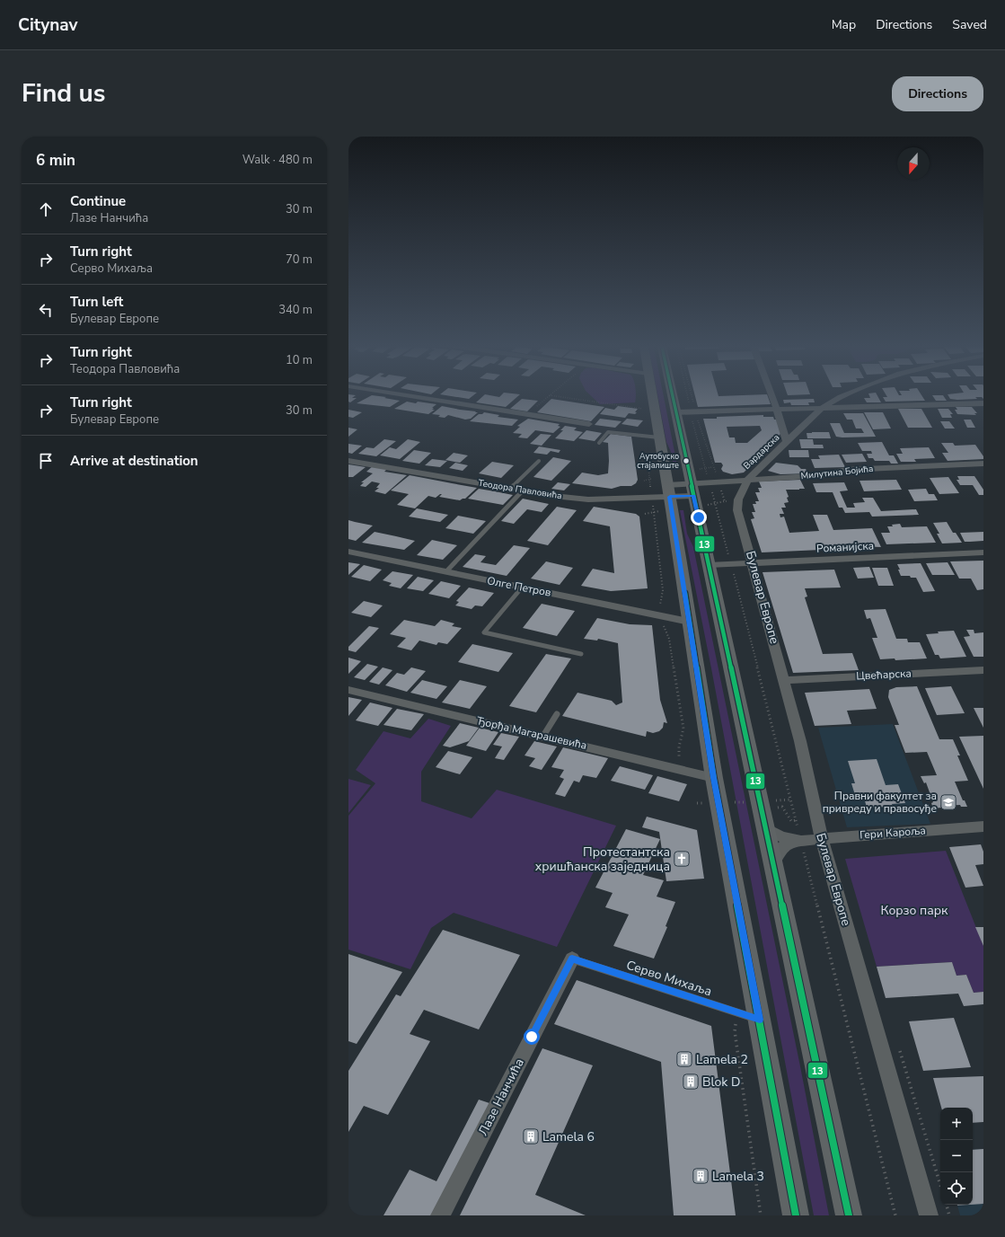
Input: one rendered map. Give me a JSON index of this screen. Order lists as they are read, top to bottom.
{
  "streets": {
    "street": [
      "Вардарска",
      "Милутина Бојића",
      "Теодора Павловића",
      "Романијска",
      "Олге Петров",
      "Булевар Европе",
      "Цвећарска",
      "Ђорђа Магарашевића",
      "Гери Кароља",
      "Лазе Нанчића"
    ],
    "lane": ["Серво Михаља"]
  },
  "crossings": [
    ["Вардарска", "Милутина Бојића"],
    ["Вардарска", "Булевар Европе"],
    ["Милутина Бојића", "Теодора Павловића"],
    ["Милутина Бојића", "Булевар Европе"],
    ["Романијска", "Булевар Европе"],
    ["Булевар Европе", "Цвећарска"],
    ["Булевар Европе", "Гери Кароља"],
    ["Серво Михаља", "Лазе Нанчића"]
  ],
  "parks": ["Корзо парк"],
  "places": {
    "other": ["Аутобуско стајалиште"],
    "school or university": ["Правни факултет за привреду и правосуђе"],
    "church": ["Протестантска хришћанска заједница"],
    "building": [
      "Lamela 2",
      "Blok D",
      "Lamela 6",
      "Lamela 3"
    ]
  },
  "lines": ["transit line 13"],
  "north": "bottom",
  "page": {
    "header": "Citynav",
    "nav": ["Map", "Directions", "Saved"],
    "title": "Find us",
    "buttons": "Directions",
    "heading": ["6 min", "Walk · 480 m"],
    "list": [
      ["Continue", "Лазе Нанчића", "30 m"],
      ["Turn right", "Серво Михаља", "70 m"],
      ["Turn left", "Булевар Европе", "340 m"],
      ["Turn right", "Теодора Павловића", "10 m"],
      ["Turn right", "Булевар Европе", "30 m"],
      "Arrive at destination"
    ],
    "map_buttons": ["+", "−"]
  }
}
